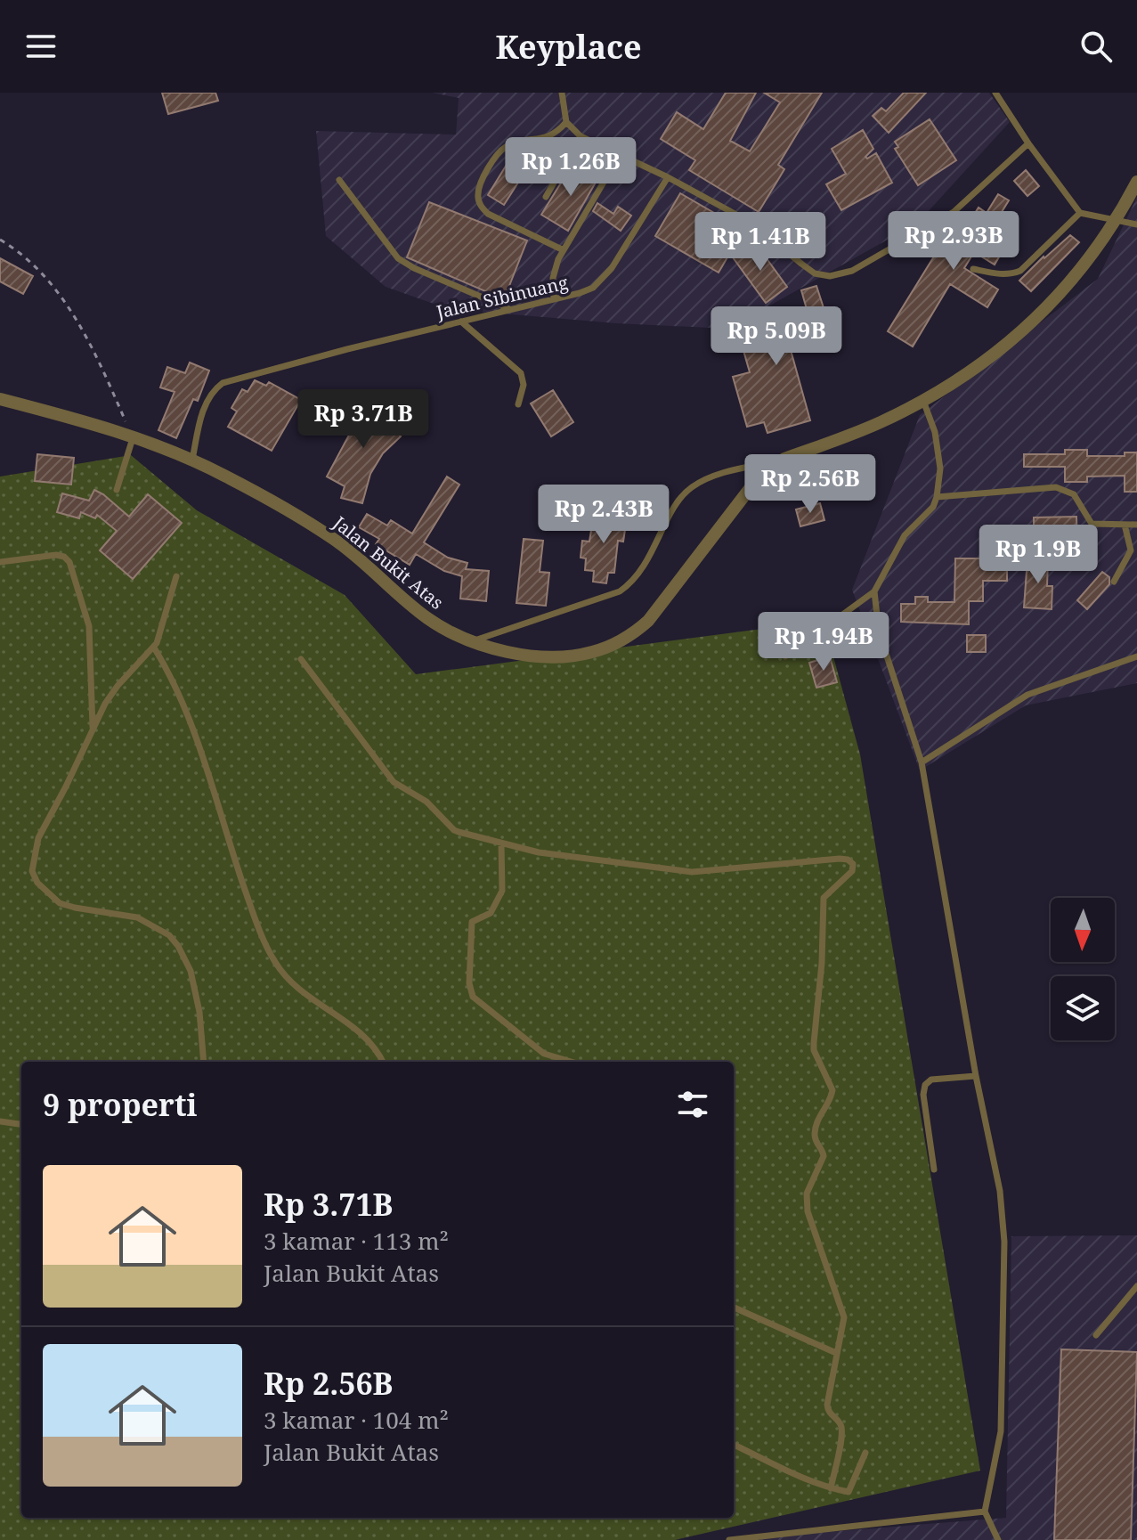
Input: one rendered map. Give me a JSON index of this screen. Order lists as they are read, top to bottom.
{
  "streets": {
    "street": ["Jalan Bukit Atas"],
    "lane": ["Jalan Sibinuang"]
  },
  "crossings": [
    ["Jalan Sibinuang", "Jalan Bukit Atas"]
  ],
  "north": "bottom",
  "page": {
    "header": "Keyplace",
    "price": [
      "Rp 1.26B",
      "Rp 2.93B",
      "Rp 1.41B",
      "Rp 5.09B",
      "Rp 3.71B",
      "Rp 2.56B",
      "Rp 2.43B",
      "Rp 1.9B",
      "Rp 1.94B"
    ],
    "heading": "9 properti",
    "list": [
      {
        "name": "Rp 3.71B",
        "note": "3 kamar · 113 m² · Jalan Bukit Atas"
      },
      {
        "name": "Rp 2.56B",
        "note": "3 kamar · 104 m² · Jalan Bukit Atas"
      }
    ]
  }
}
